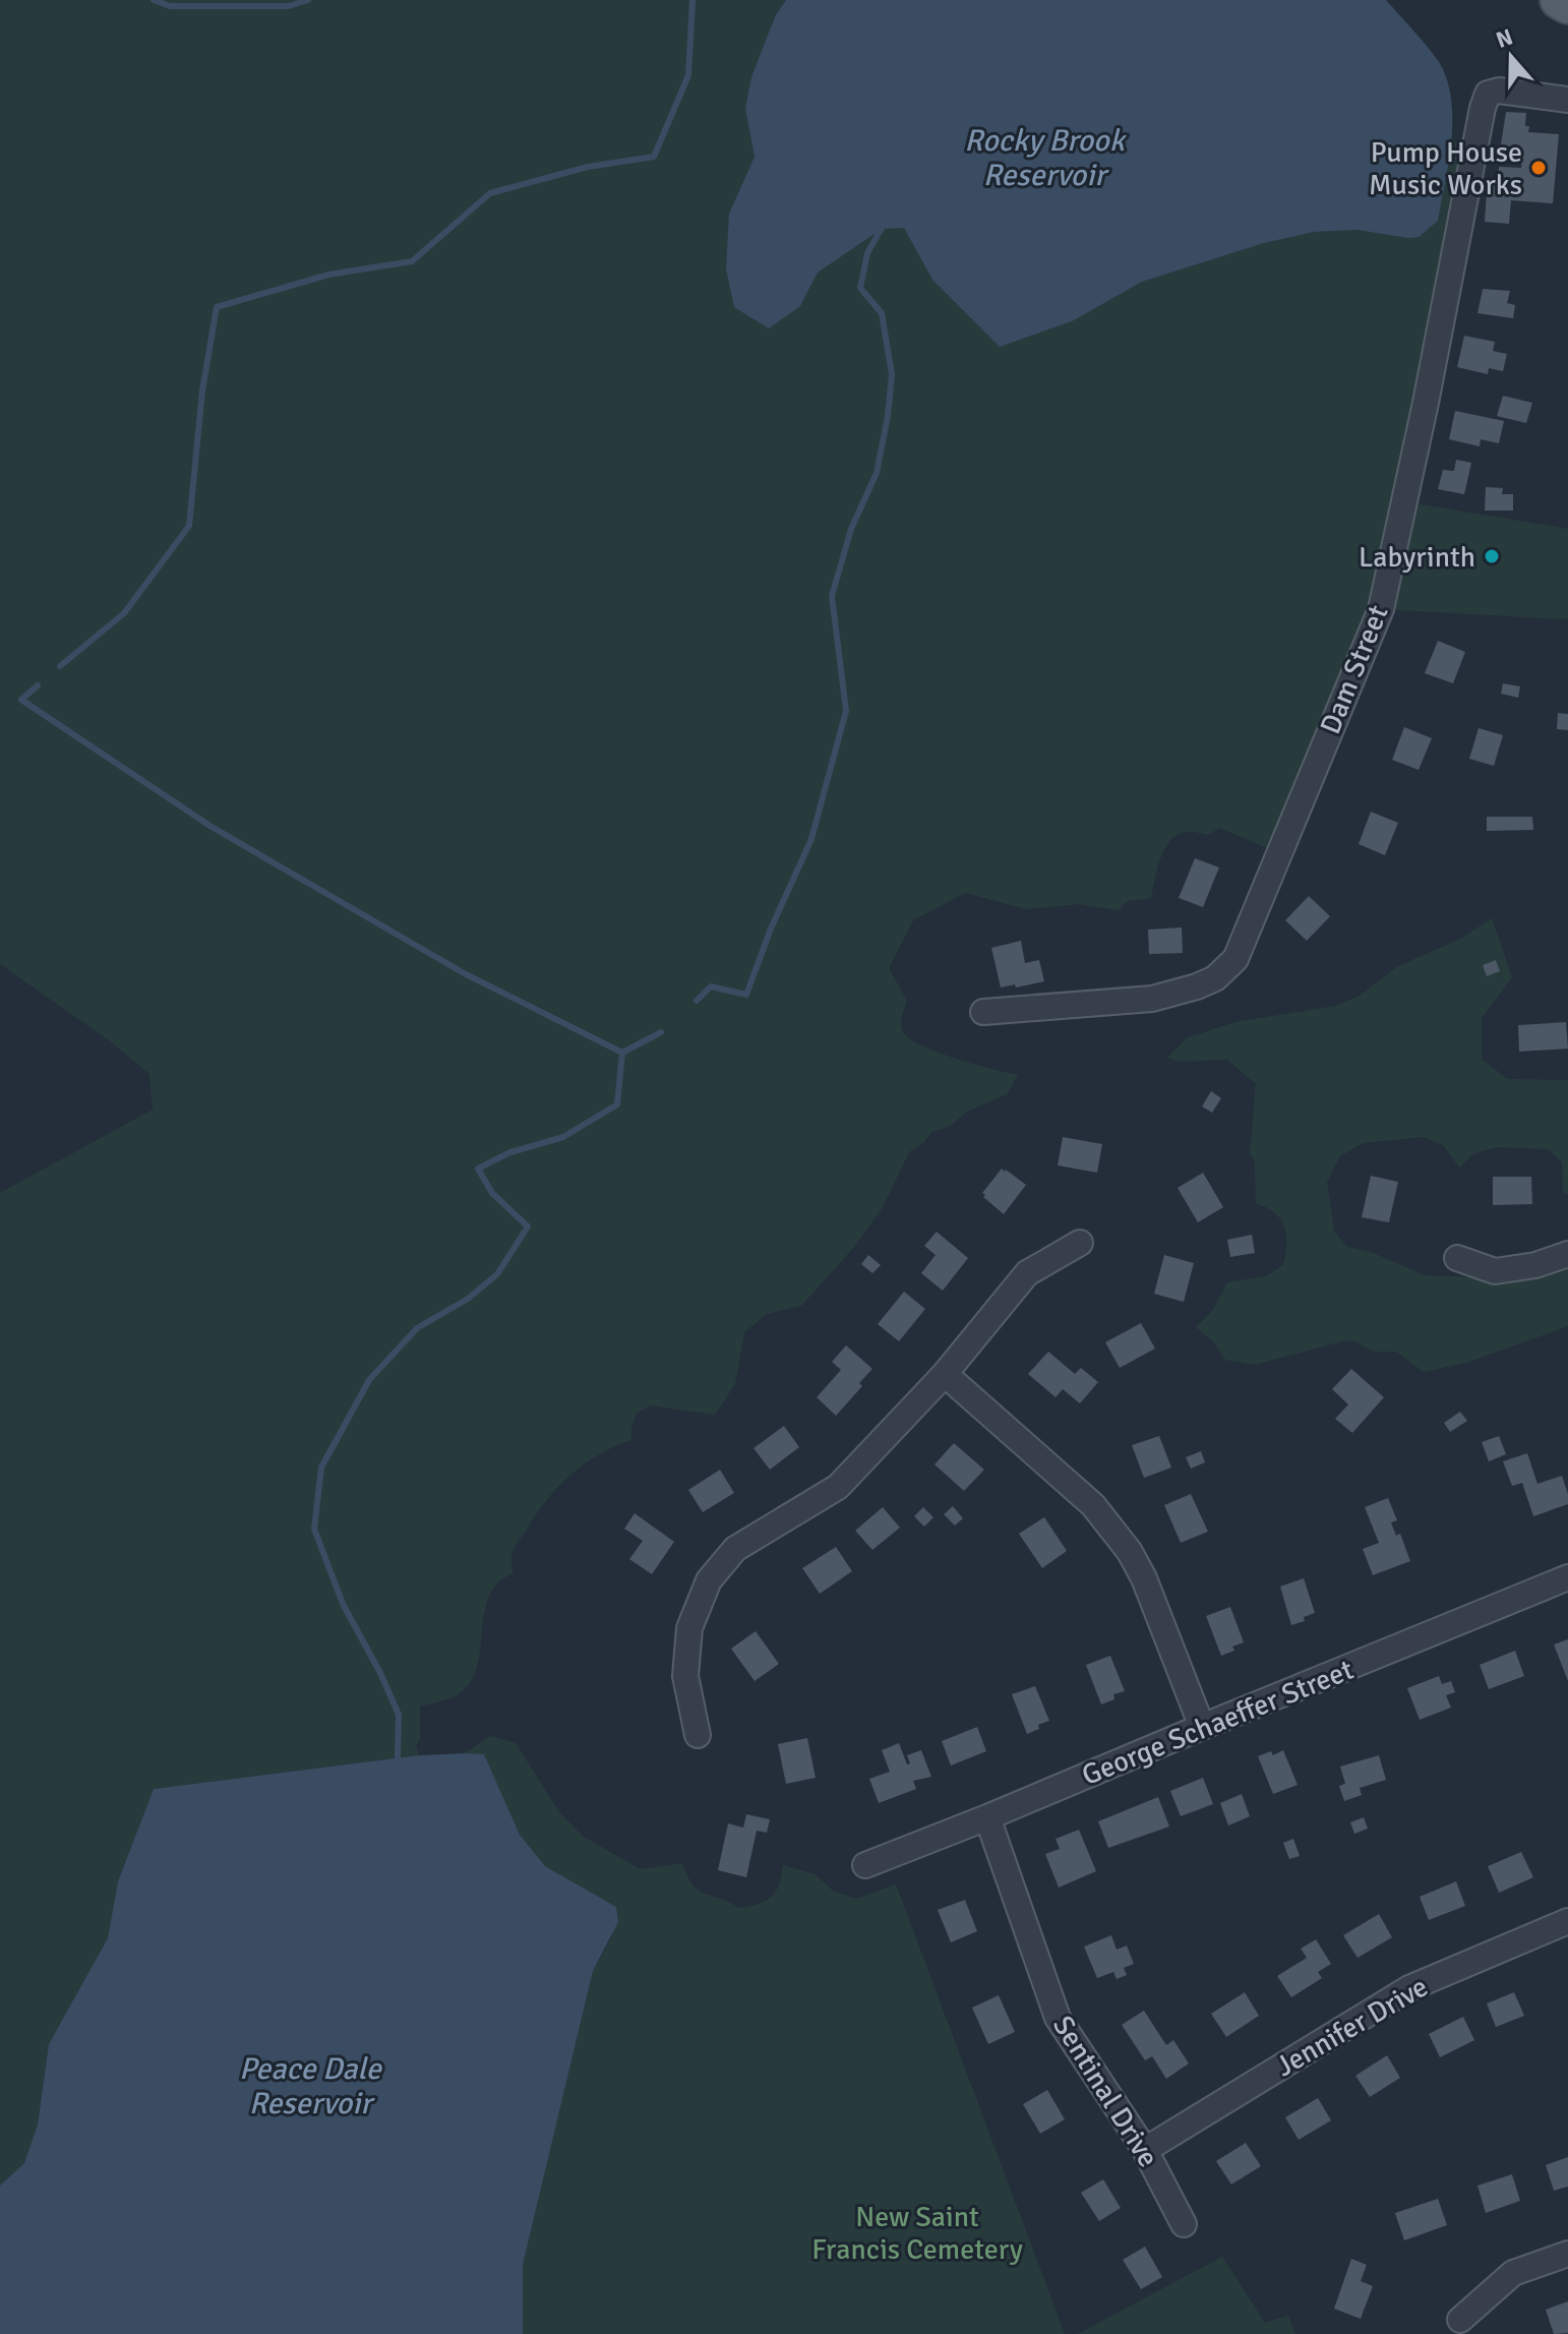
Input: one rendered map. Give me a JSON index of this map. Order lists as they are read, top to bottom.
{
  "streets": {
    "street": [
      "Dam Street",
      "George Schaeffer Street",
      "Jennifer Drive",
      "Sentinal Drive"
    ]
  },
  "crossings": [
    ["George Schaeffer Street", "Sentinal Drive"],
    ["Jennifer Drive", "Sentinal Drive"]
  ],
  "water": ["Rocky Brook Reservoir", "Peace Dale Reservoir"],
  "parks": ["New Saint Francis Cemetery"],
  "places": ["Pump House Music Works", "Labyrinth"],
  "north": "top"
}
